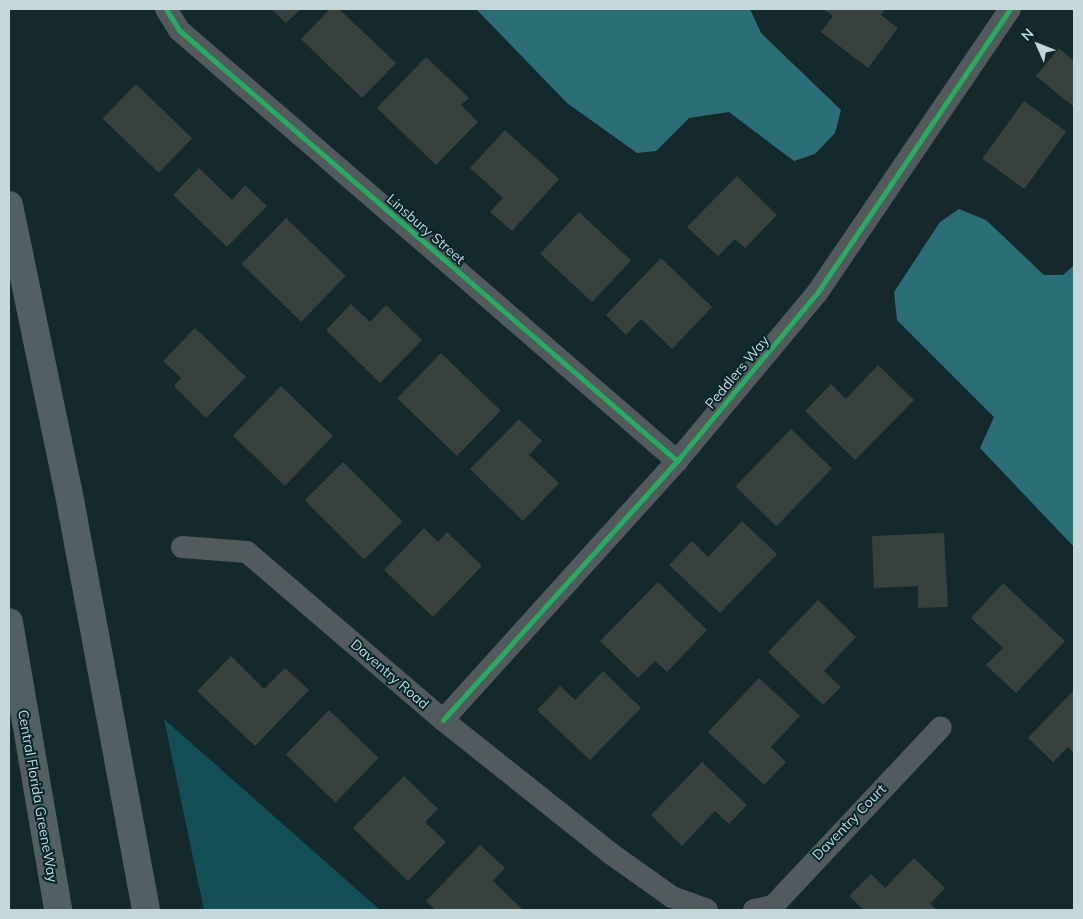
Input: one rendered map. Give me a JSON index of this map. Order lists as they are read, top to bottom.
{
  "streets": {
    "highway": ["Central Florida GreeneWay"],
    "street": [
      "Linsbury Street",
      "Peddlers Way",
      "Daventry Road",
      "Daventry Court"
    ]
  },
  "crossings": [
    ["Linsbury Street", "Peddlers Way"],
    ["Peddlers Way", "Daventry Road"]
  ],
  "north": "top left"
}
